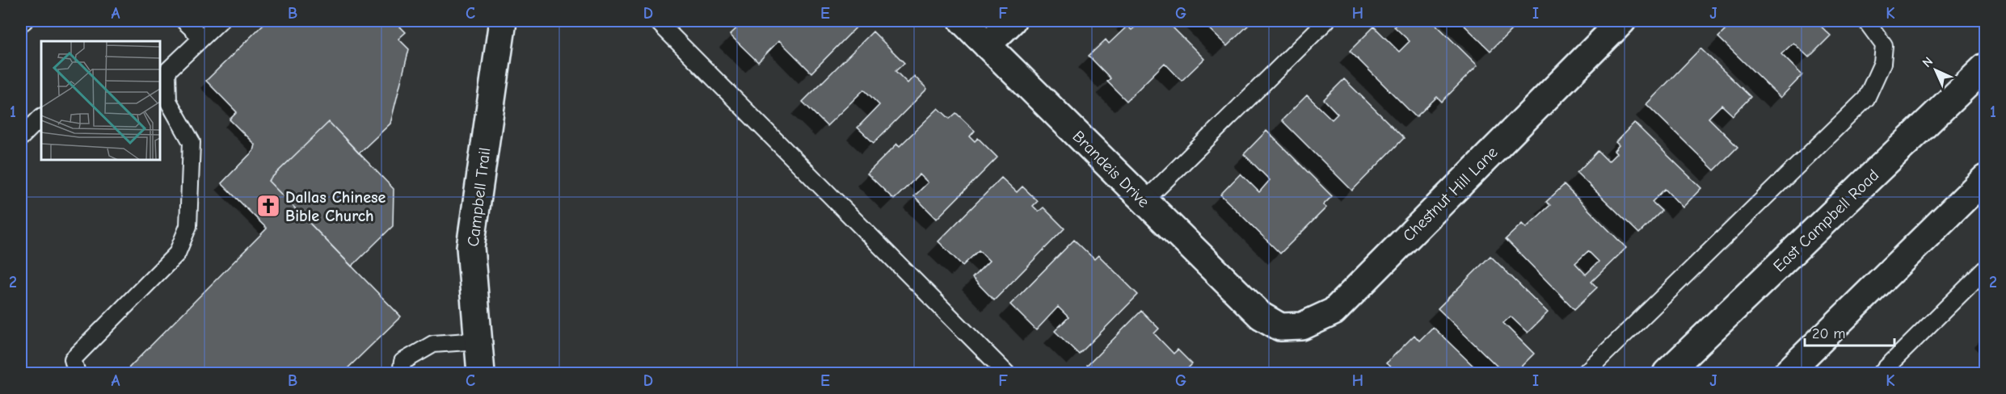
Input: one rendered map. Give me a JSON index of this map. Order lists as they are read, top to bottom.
{
  "streets": {
    "street": [
      "Brandeis Drive",
      "Chestnut Hill Lane",
      "Campbell Trail",
      "East Campbell Road"
    ]
  },
  "crossings": [
    ["Brandeis Drive", "Chestnut Hill Lane"]
  ],
  "places": {
    "church": ["Dallas Chinese Bible Church"]
  },
  "scale_bar": "20 m",
  "north": "top left",
  "grid": {
    "columns": [
      "A",
      "B",
      "C",
      "D",
      "E",
      "F",
      "G",
      "H",
      "I",
      "J",
      "K"
    ],
    "rows": ["1", "2"]
  }
}
